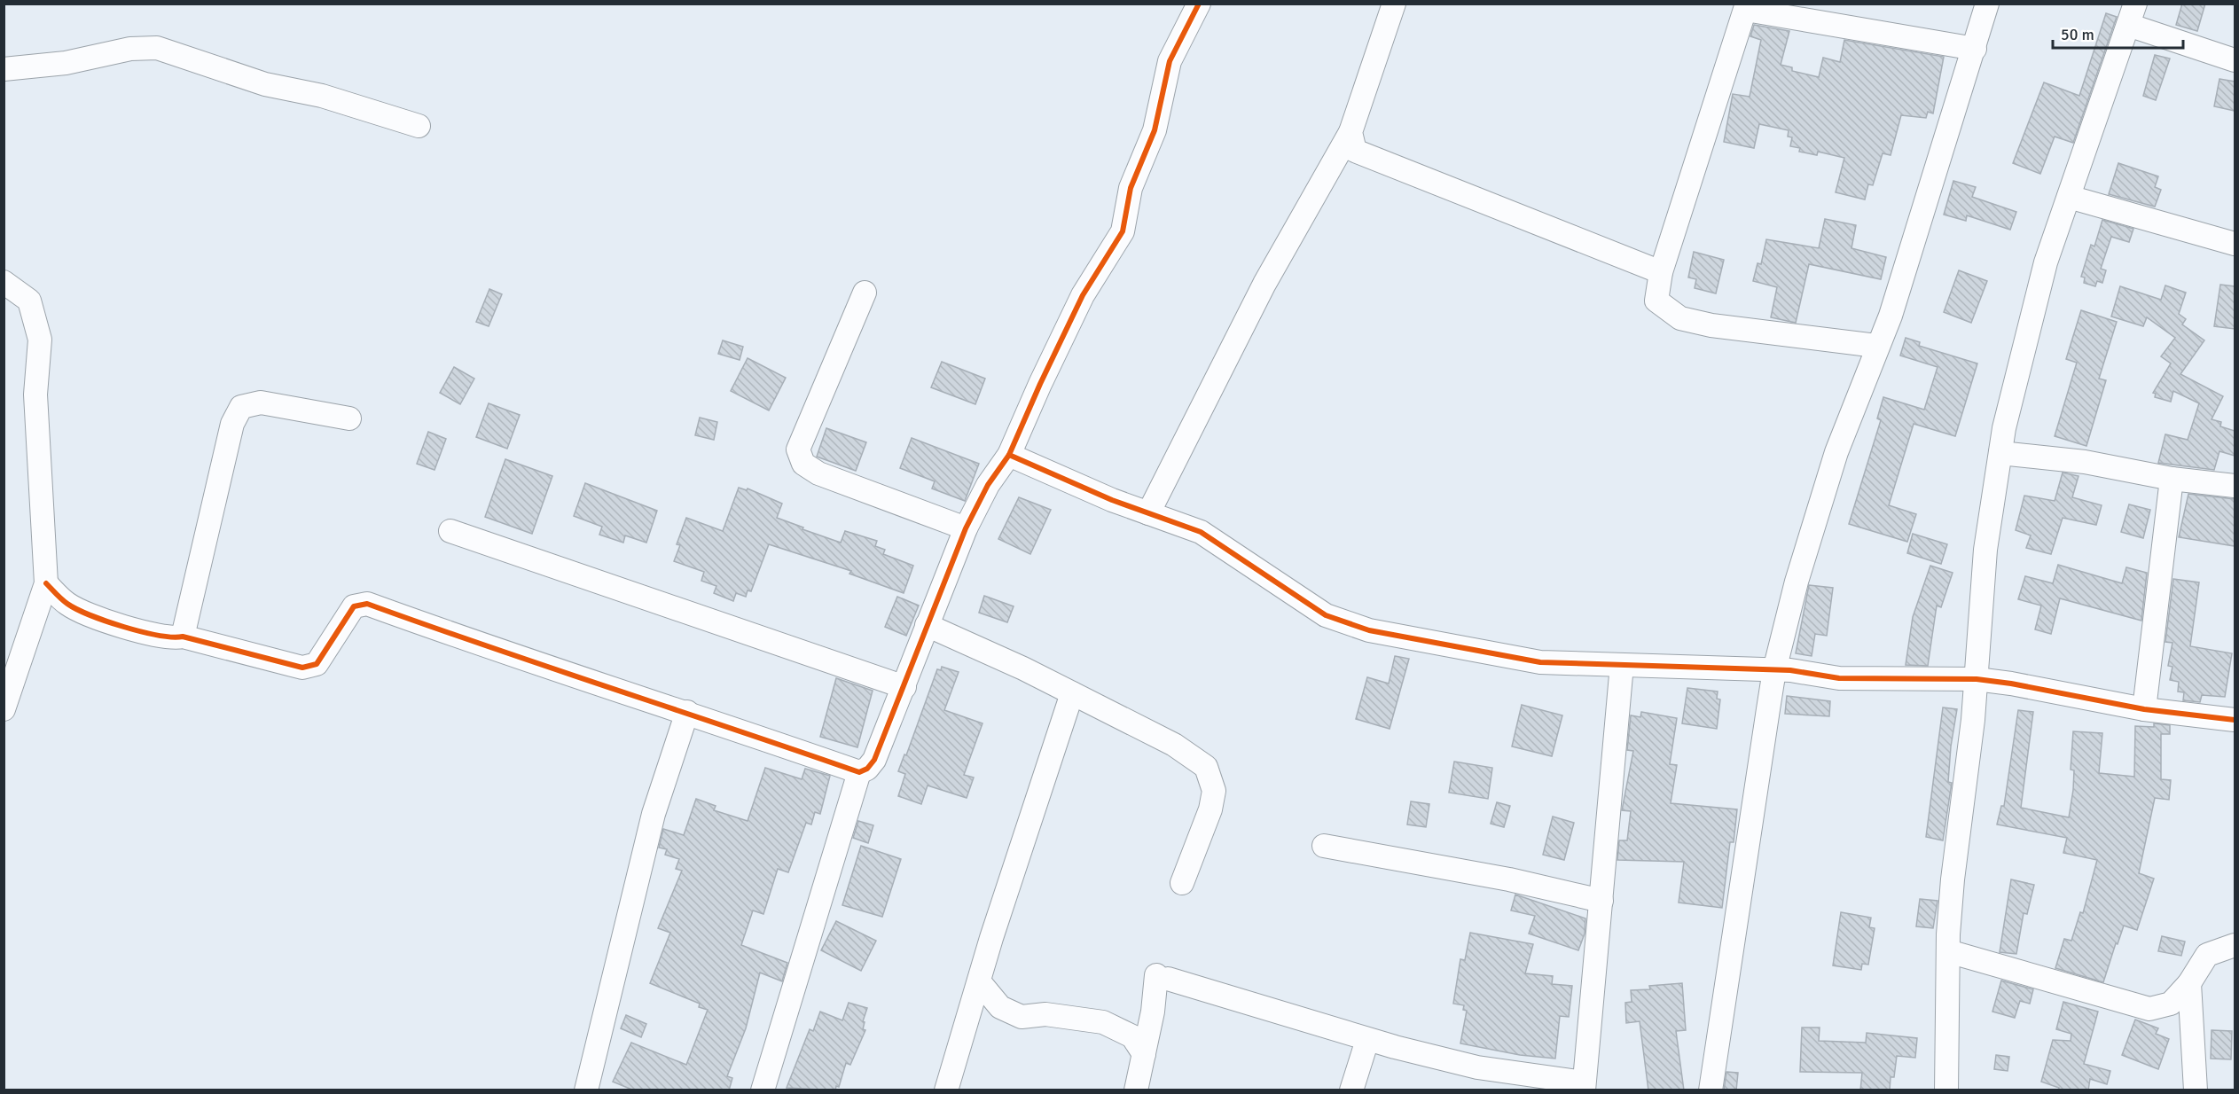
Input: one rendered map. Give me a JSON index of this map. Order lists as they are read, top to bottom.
{
  "scale_bar": "50 m"
}
